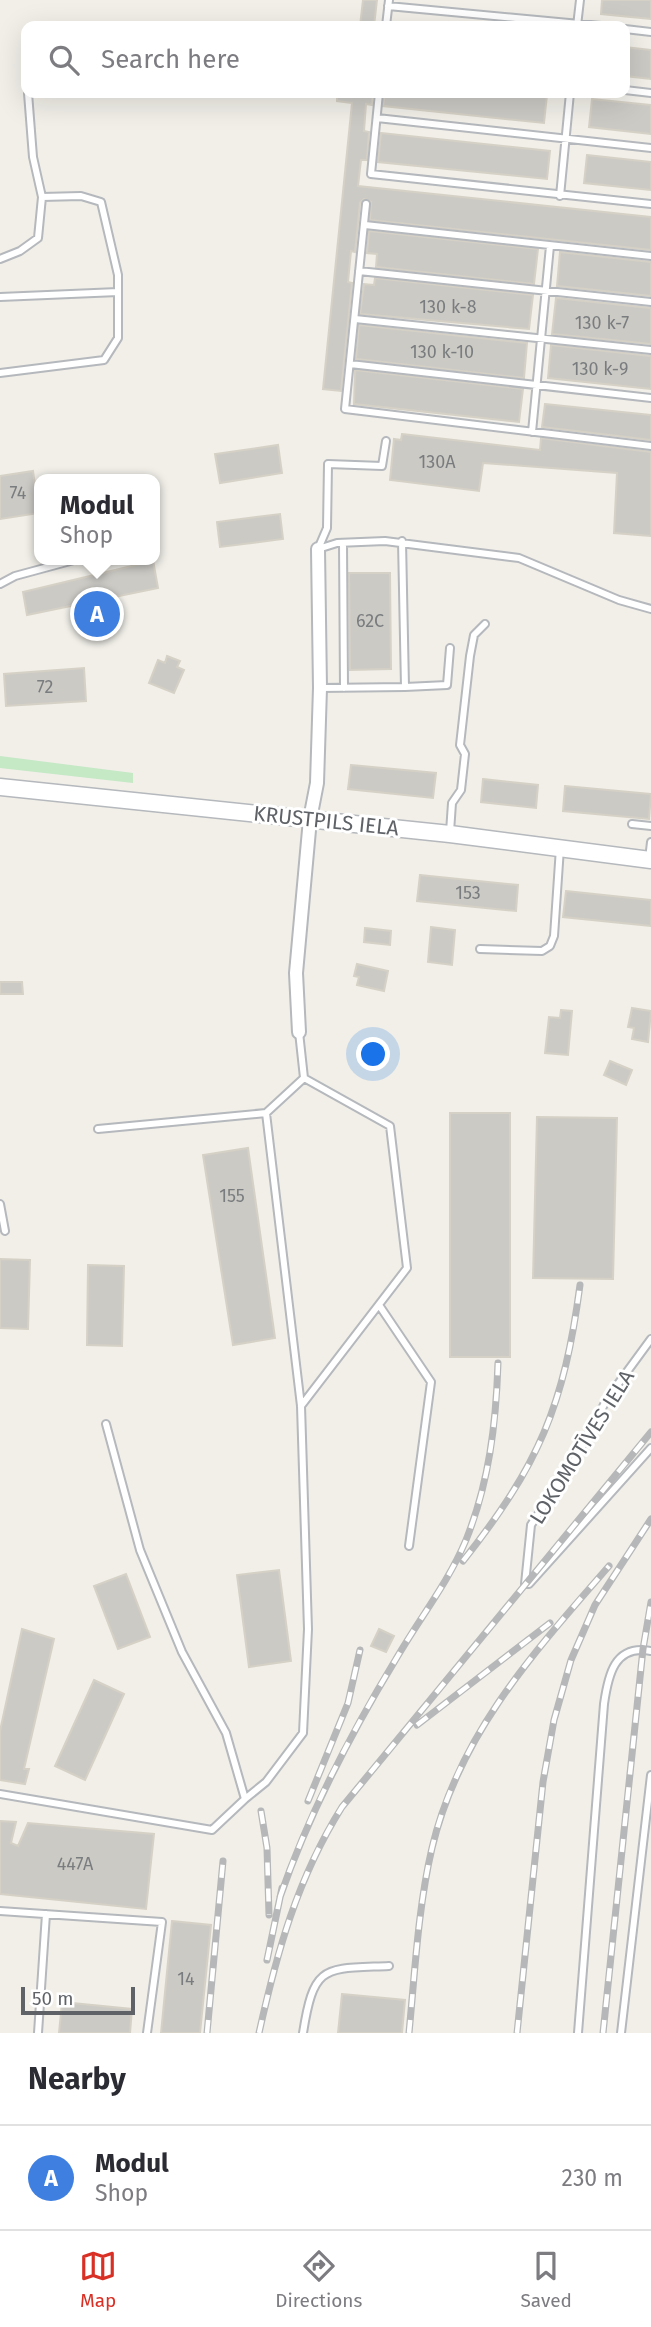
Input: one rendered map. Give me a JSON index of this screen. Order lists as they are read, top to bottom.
{
  "streets": {
    "street": ["KRUSTPILS IELA"],
    "lane": ["LOKOMOTĪVES IELA"]
  },
  "house_numbers": [
    "130 k-8",
    "130 k-7",
    "130 k-10",
    "130 k-9",
    "130A",
    "74",
    "62C",
    "72",
    "153",
    "155",
    "447A",
    "14"
  ],
  "scale_bar": "50 m",
  "page": {
    "search": "Search here",
    "popup": ["Modul", "Shop"],
    "pins": "A",
    "scale": "50 m",
    "heading": "Nearby",
    "list": [
      {
        "mark": "A",
        "name": "Modul",
        "note": "Shop",
        "value": "230 m"
      }
    ],
    "nav": ["Map", "Directions", "Saved"]
  }
}
